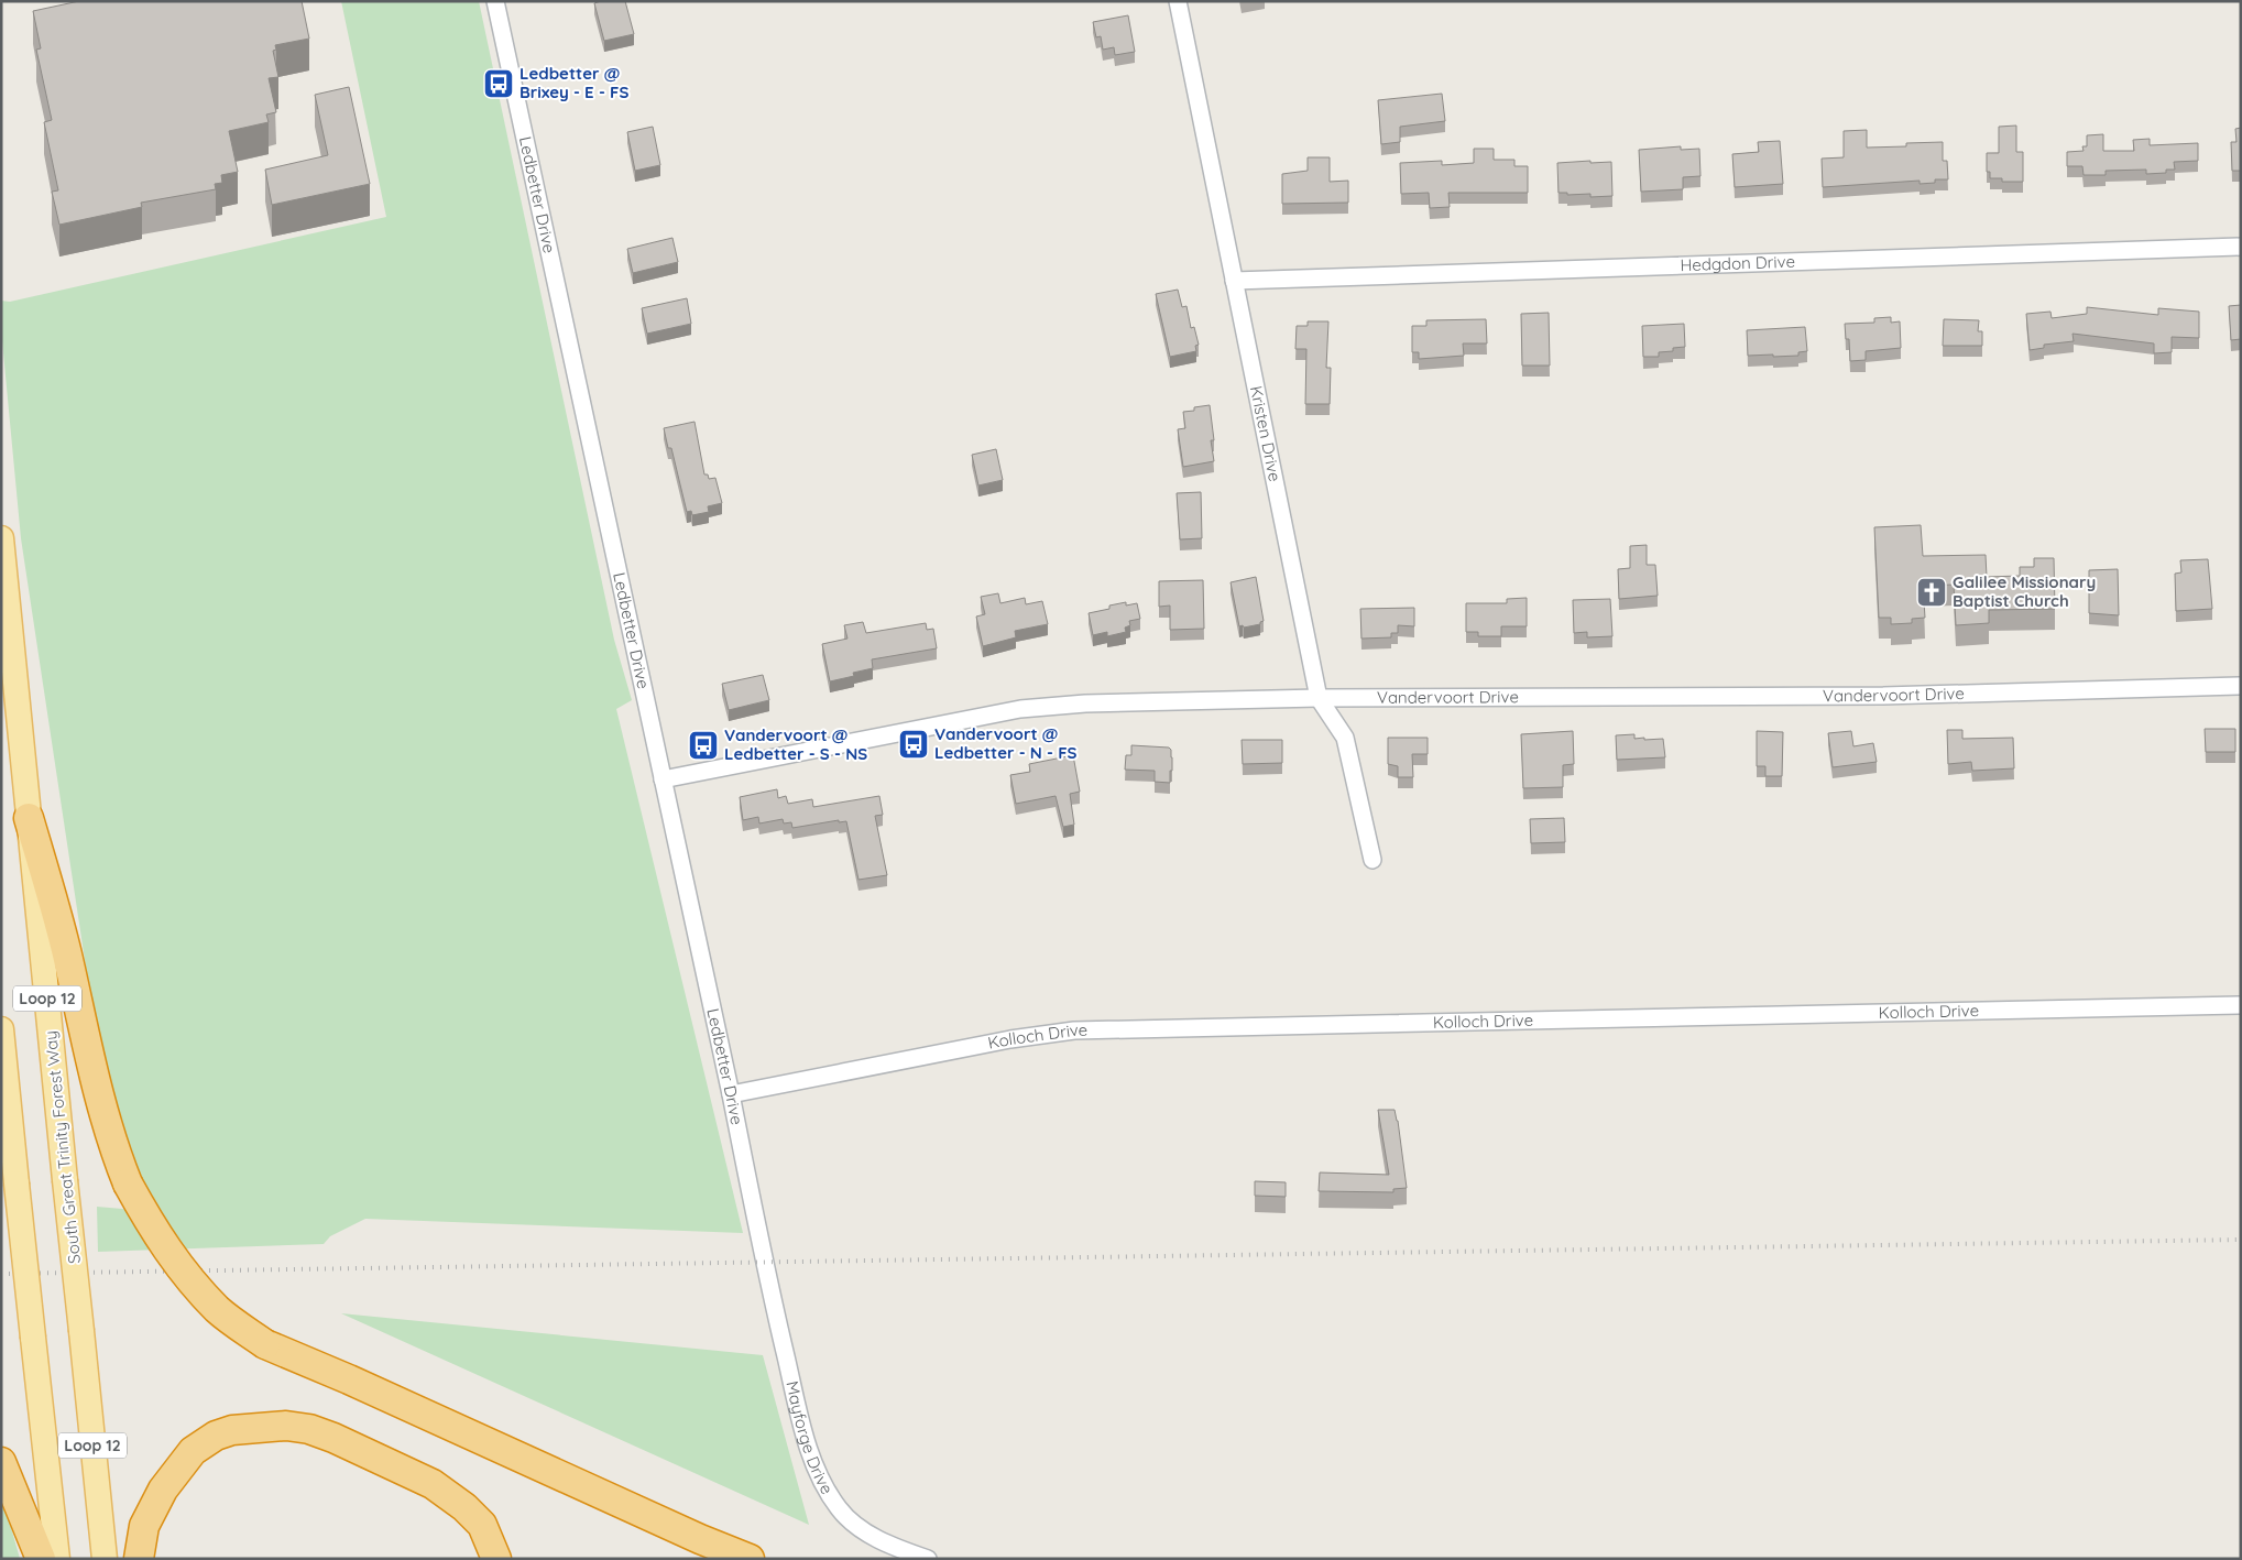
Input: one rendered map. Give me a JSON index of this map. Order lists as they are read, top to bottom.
{
  "streets": {
    "main road": ["Loop 12", "South Great Trinity Forest Way"],
    "street": [
      "Ledbetter Drive",
      "Hedgdon Drive",
      "Kristen Drive",
      "Vandervoort Drive",
      "Kolloch Drive",
      "Mayforge Drive"
    ]
  },
  "crossings": [
    ["Ledbetter Drive", "Vandervoort Drive"],
    ["Ledbetter Drive", "Kolloch Drive"],
    ["Ledbetter Drive", "Mayforge Drive"],
    ["Hedgdon Drive", "Kristen Drive"],
    ["Kristen Drive", "Vandervoort Drive"]
  ],
  "places": {
    "bus stop": ["Ledbetter @ Brixey - E - FS", "Vandervoort @ Ledbetter - N - FS", "Vandervoort @ Ledbetter - S - NS"],
    "church": ["Galilee Missionary Baptist Church"]
  }
}
